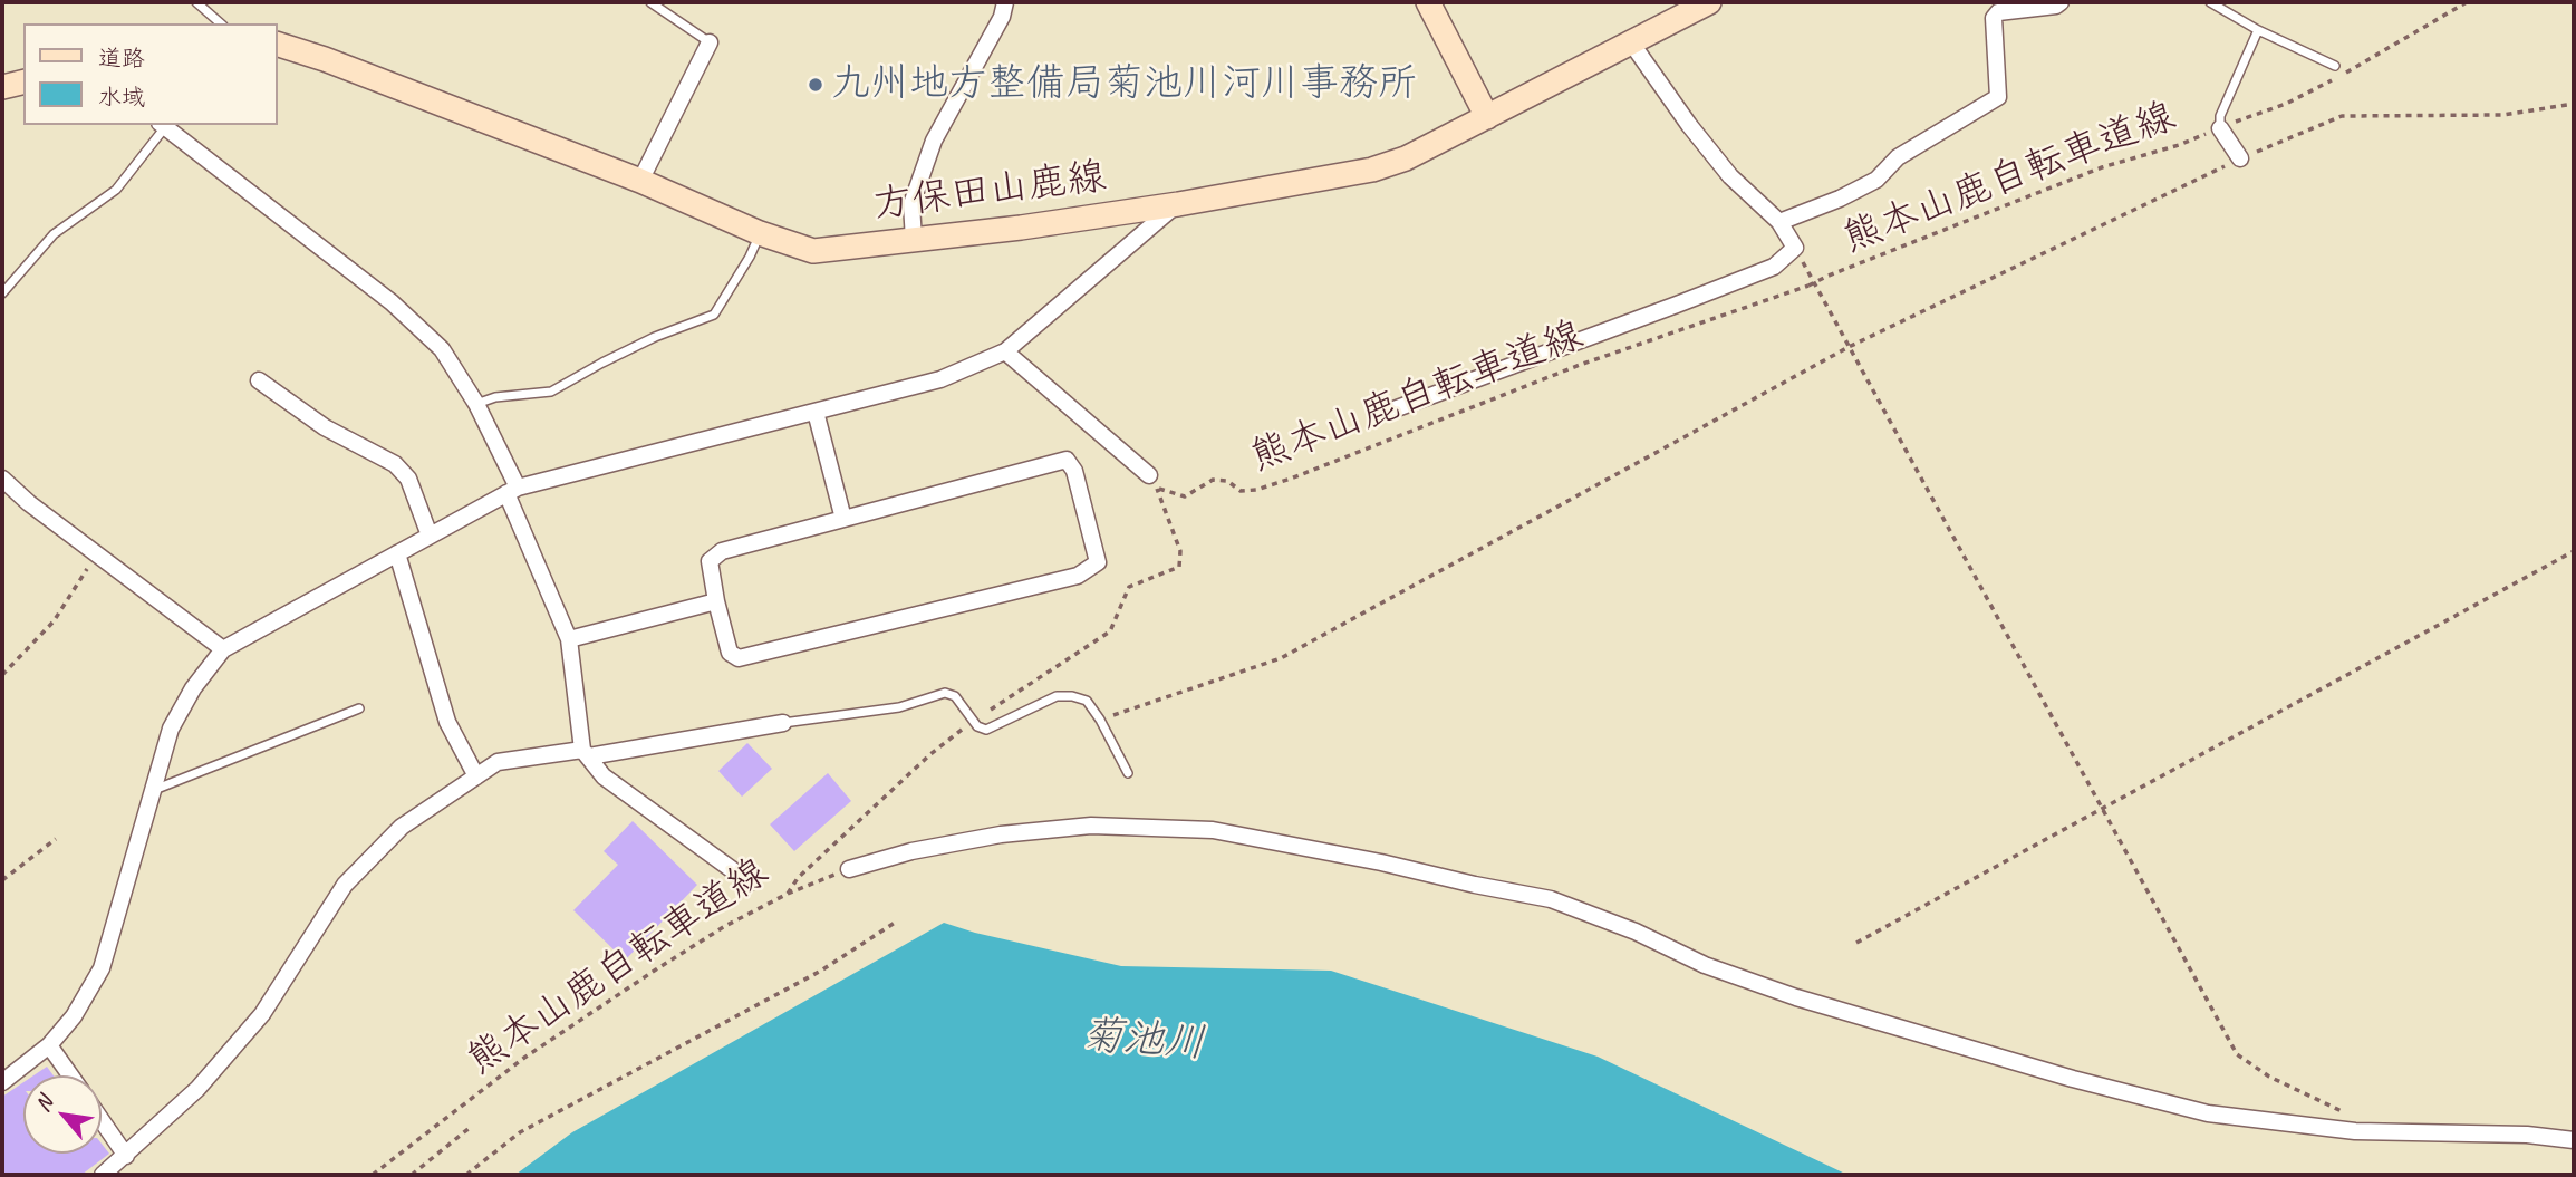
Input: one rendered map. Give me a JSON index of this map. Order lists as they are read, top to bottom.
{
  "streets": {
    "main road": ["方保田山鹿線"],
    "path": ["熊本山鹿自転車道線"]
  },
  "water": ["菊池川"],
  "places": ["九州地方整備局菊池川河川事務所"],
  "legend": ["道路", "水域"],
  "north": "top left"
}
